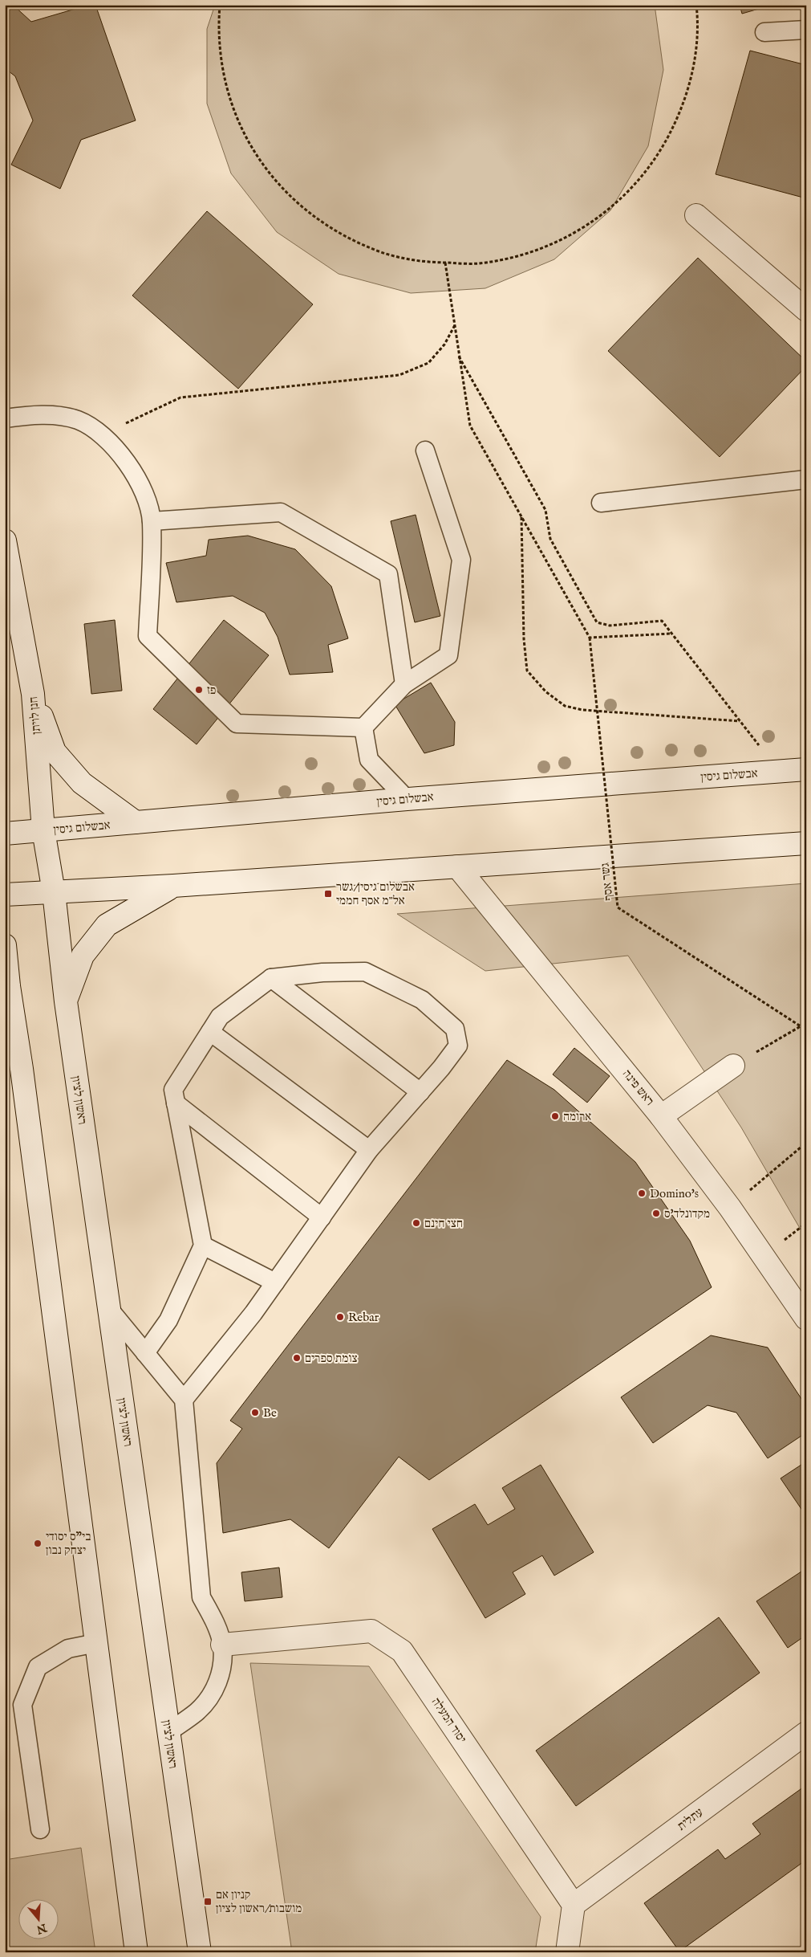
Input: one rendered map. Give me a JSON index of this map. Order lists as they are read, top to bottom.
{
  "streets": {
    "street": [
      "חנן לויתן",
      "אבשלום גיסין",
      "ראש פינה",
      "ראשון לציון",
      "יסוד המעלה",
      "עתלית"
    ],
    "path": ["גשר אסף"]
  },
  "crossings": [
    ["חנן לויתן", "אבשלום גיסין"],
    ["חנן לויתן", "ראשון לציון"],
    ["יסוד המעלה", "עתלית"]
  ],
  "places": {
    "other": [
      "פז",
      "ארומה",
      "Domino's",
      "מקדונלד'ס",
      "חצי חינם",
      "Rebar",
      "צומת ספרים",
      "Be",
      "בי\"ס יסודי יצחק נבון"
    ],
    "transit": ["אבשלום גיסין/גשר אל״מ אסף חממי", "קניון אם מושבות/ראשון לציון"]
  },
  "north": "bottom"
}
